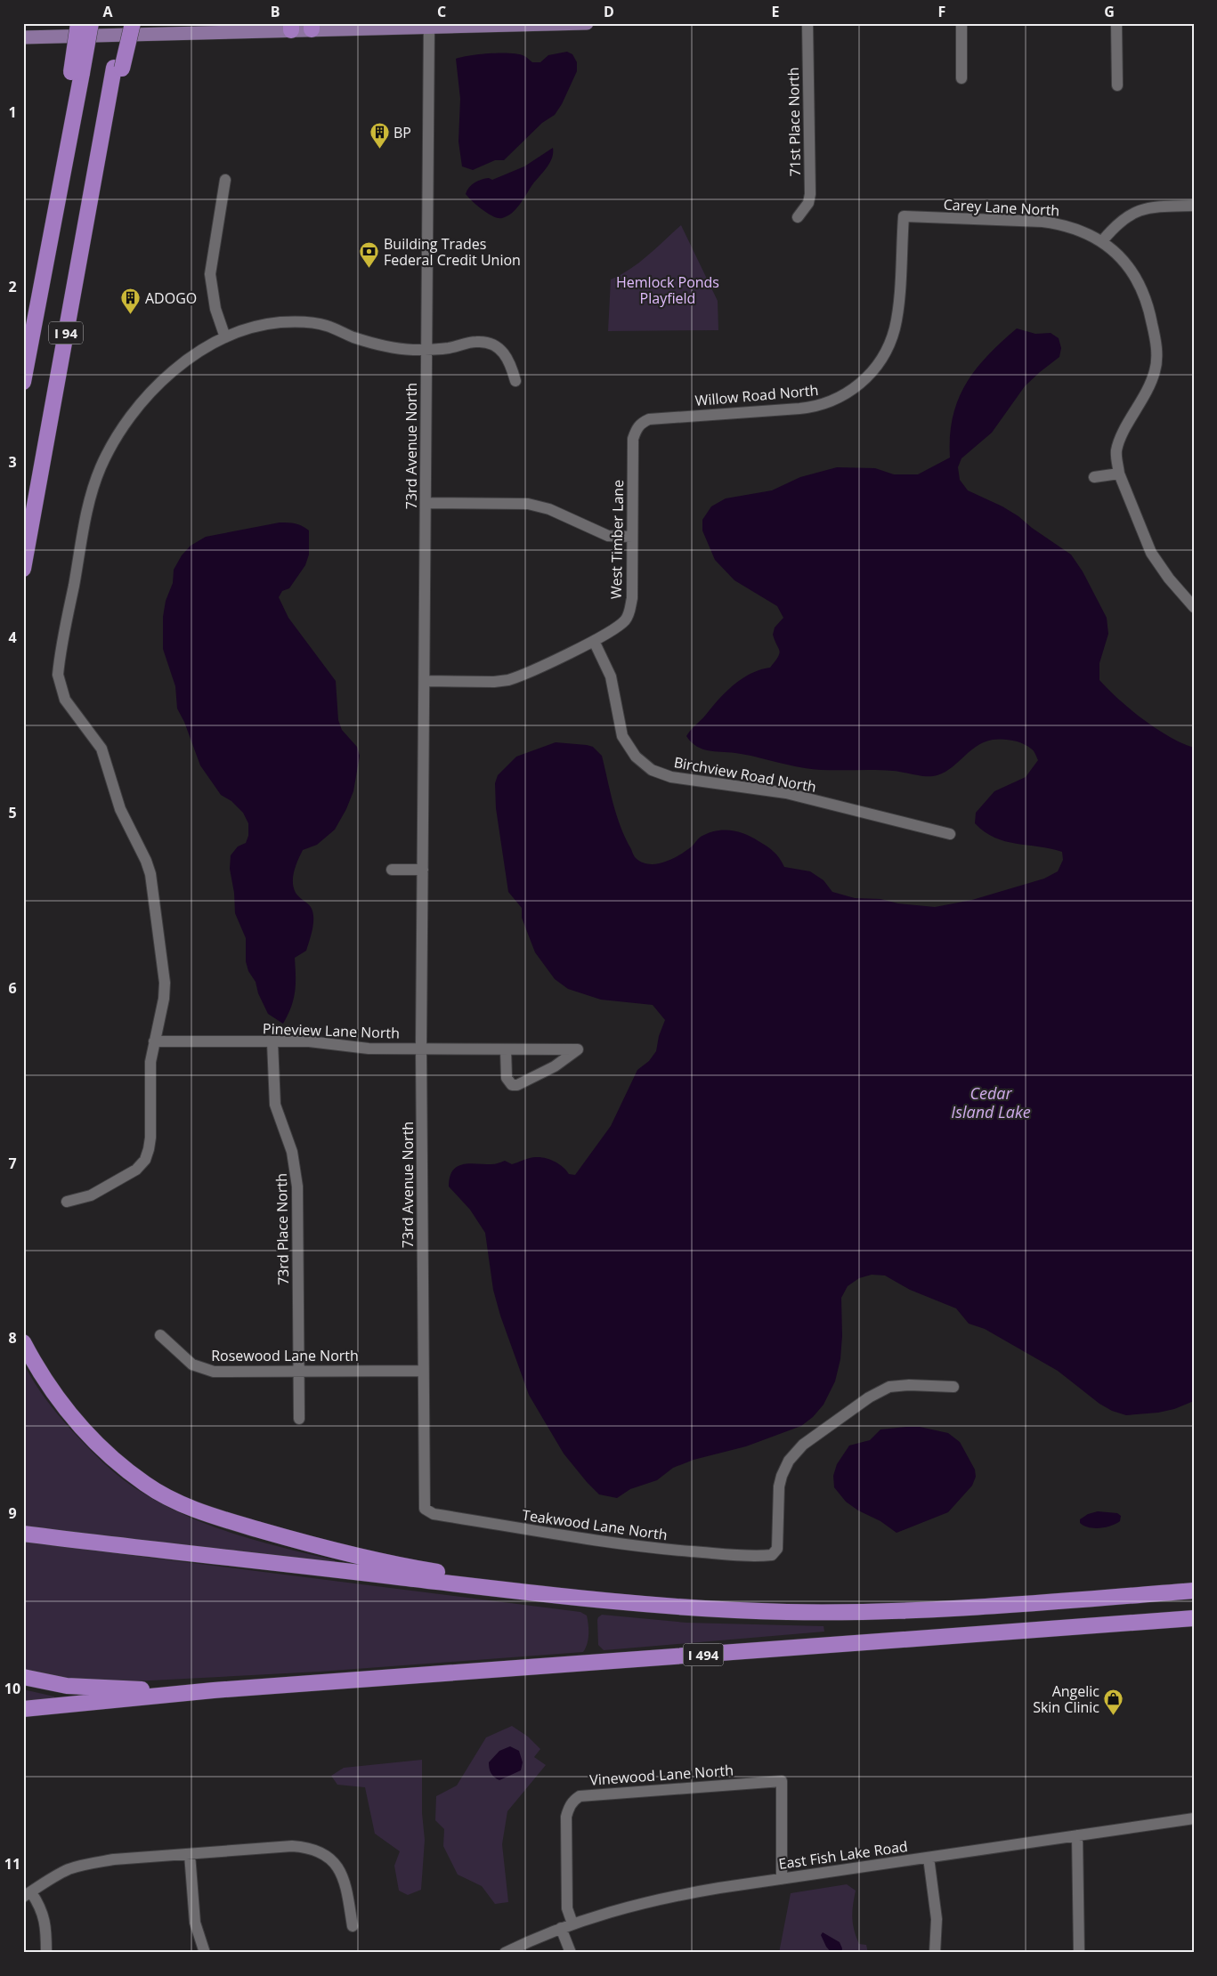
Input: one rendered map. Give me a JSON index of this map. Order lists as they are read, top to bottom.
{
  "streets": {
    "highway": ["I 94", "I 494"],
    "street": [
      "71st Place North",
      "Carey Lane North",
      "Willow Road North",
      "73rd Avenue North",
      "West Timber Lane",
      "Birchview Road North",
      "Pineview Lane North",
      "73rd Place North",
      "Rosewood Lane North",
      "Teakwood Lane North",
      "Vinewood Lane North",
      "East Fish Lake Road"
    ]
  },
  "crossings": [
    ["Carey Lane North", "Willow Road North"],
    ["Willow Road North", "West Timber Lane"],
    ["73rd Avenue North", "West Timber Lane"],
    ["73rd Avenue North", "Pineview Lane North"],
    ["73rd Avenue North", "Rosewood Lane North"],
    ["73rd Avenue North", "Teakwood Lane North"],
    ["West Timber Lane", "Birchview Road North"],
    ["Pineview Lane North", "73rd Place North"],
    ["73rd Place North", "Rosewood Lane North"],
    ["Vinewood Lane North", "East Fish Lake Road"]
  ],
  "water": ["Cedar Island Lake"],
  "parks": ["Hemlock Ponds Playfield"],
  "places": {
    "building": ["BP", "ADOGO"],
    "bank": ["Building Trades Federal Credit Union"],
    "shop": ["Angelic Skin Clinic"]
  },
  "grid": {
    "columns": [
      "A",
      "B",
      "C",
      "D",
      "E",
      "F",
      "G"
    ],
    "rows": [
      "1",
      "2",
      "3",
      "4",
      "5",
      "6",
      "7",
      "8",
      "9",
      "10",
      "11"
    ]
  }
}
